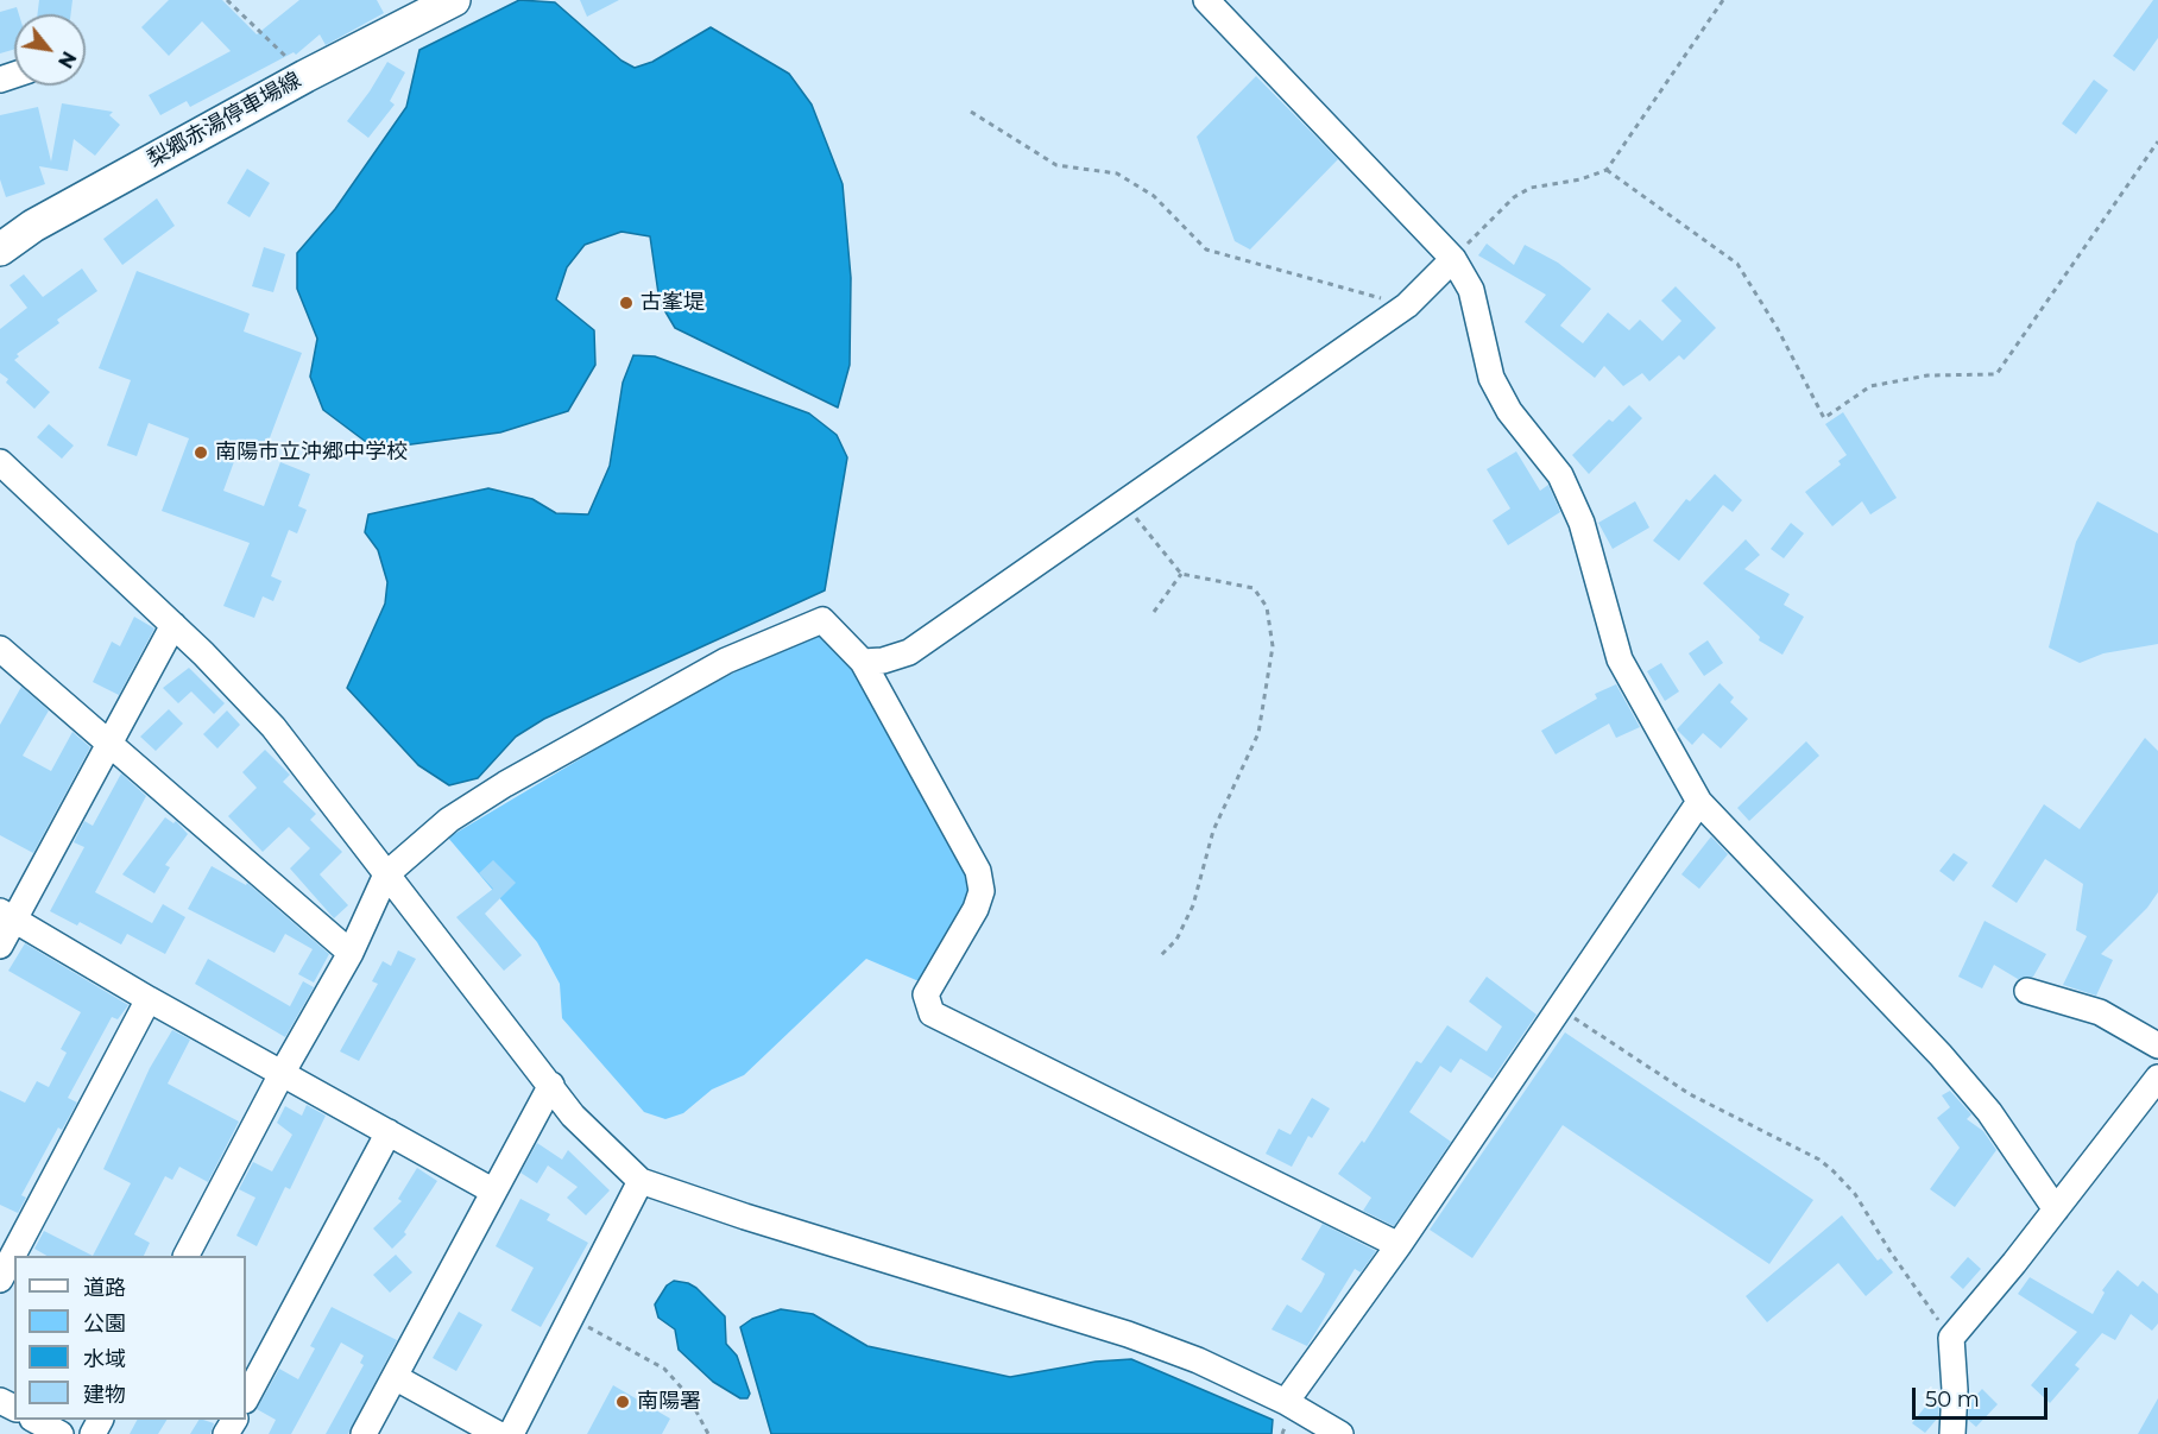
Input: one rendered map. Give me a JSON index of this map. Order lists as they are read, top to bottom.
{
  "streets": {
    "main road": ["梨郷赤湯停車場線"]
  },
  "places": ["古峯堤", "南陽市立沖郷中学校", "南陽署"],
  "legend": [
    "道路",
    "公園",
    "水域",
    "建物"
  ],
  "scale_bar": "50 m",
  "north": "bottom right"
}
